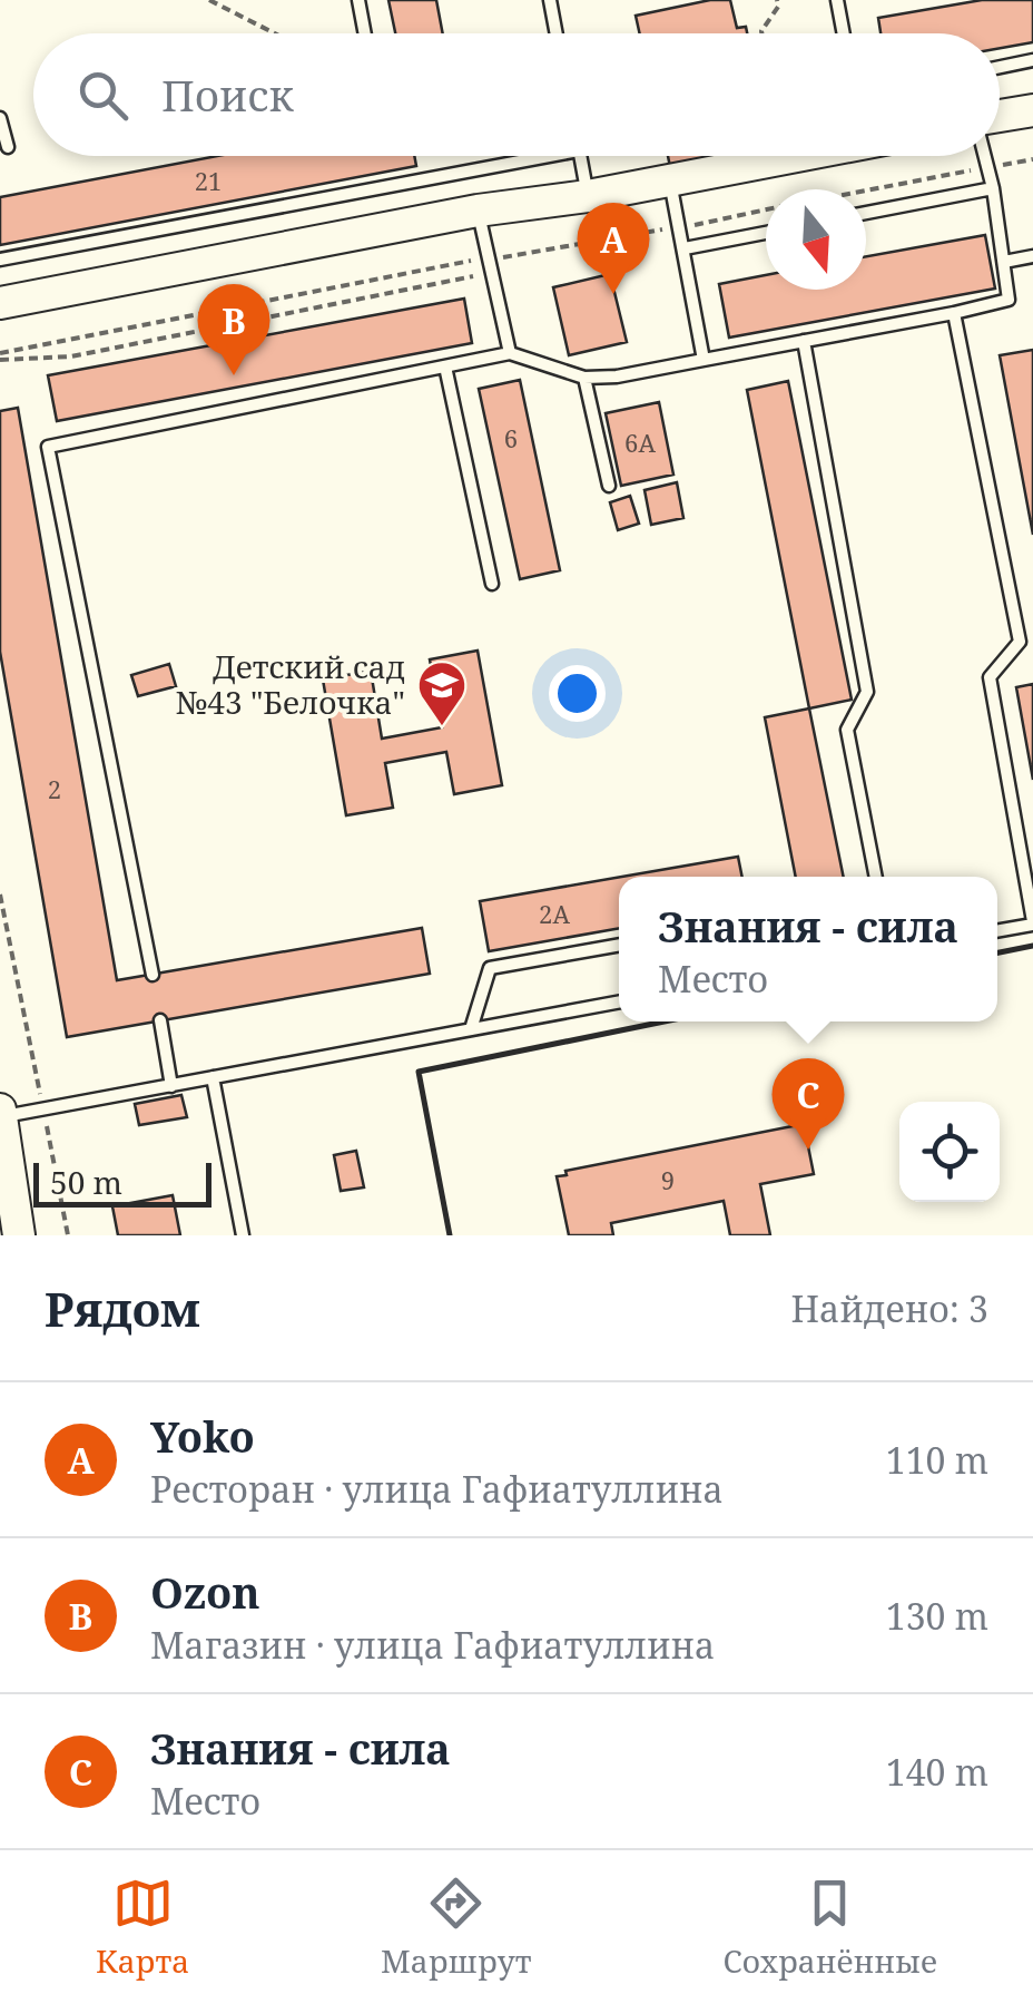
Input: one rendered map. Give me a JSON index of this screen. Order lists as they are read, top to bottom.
{
  "places": {
    "school or university": ["Детский сад №43 \"Белочка\""]
  },
  "house_numbers": [
    "21",
    "6",
    "6А",
    "2",
    "2А",
    "9"
  ],
  "scale_bar": "50 m",
  "north": "bottom",
  "page": {
    "search": "Поиск",
    "pins": ["A", "B", "C"],
    "popup": ["Знания - сила", "Место"],
    "scale": "50 m",
    "heading": ["Рядом", "Найдено: 3"],
    "list": [
      {
        "mark": "A",
        "name": "Yoko",
        "note": "Ресторан · улица Гафиатуллина",
        "value": "110 m"
      },
      {
        "mark": "B",
        "name": "Ozon",
        "note": "Магазин · улица Гафиатуллина",
        "value": "130 m"
      },
      {
        "mark": "C",
        "name": "Знания - сила",
        "note": "Место",
        "value": "140 m"
      }
    ],
    "nav": ["Карта", "Маршрут", "Сохранённые"]
  }
}
